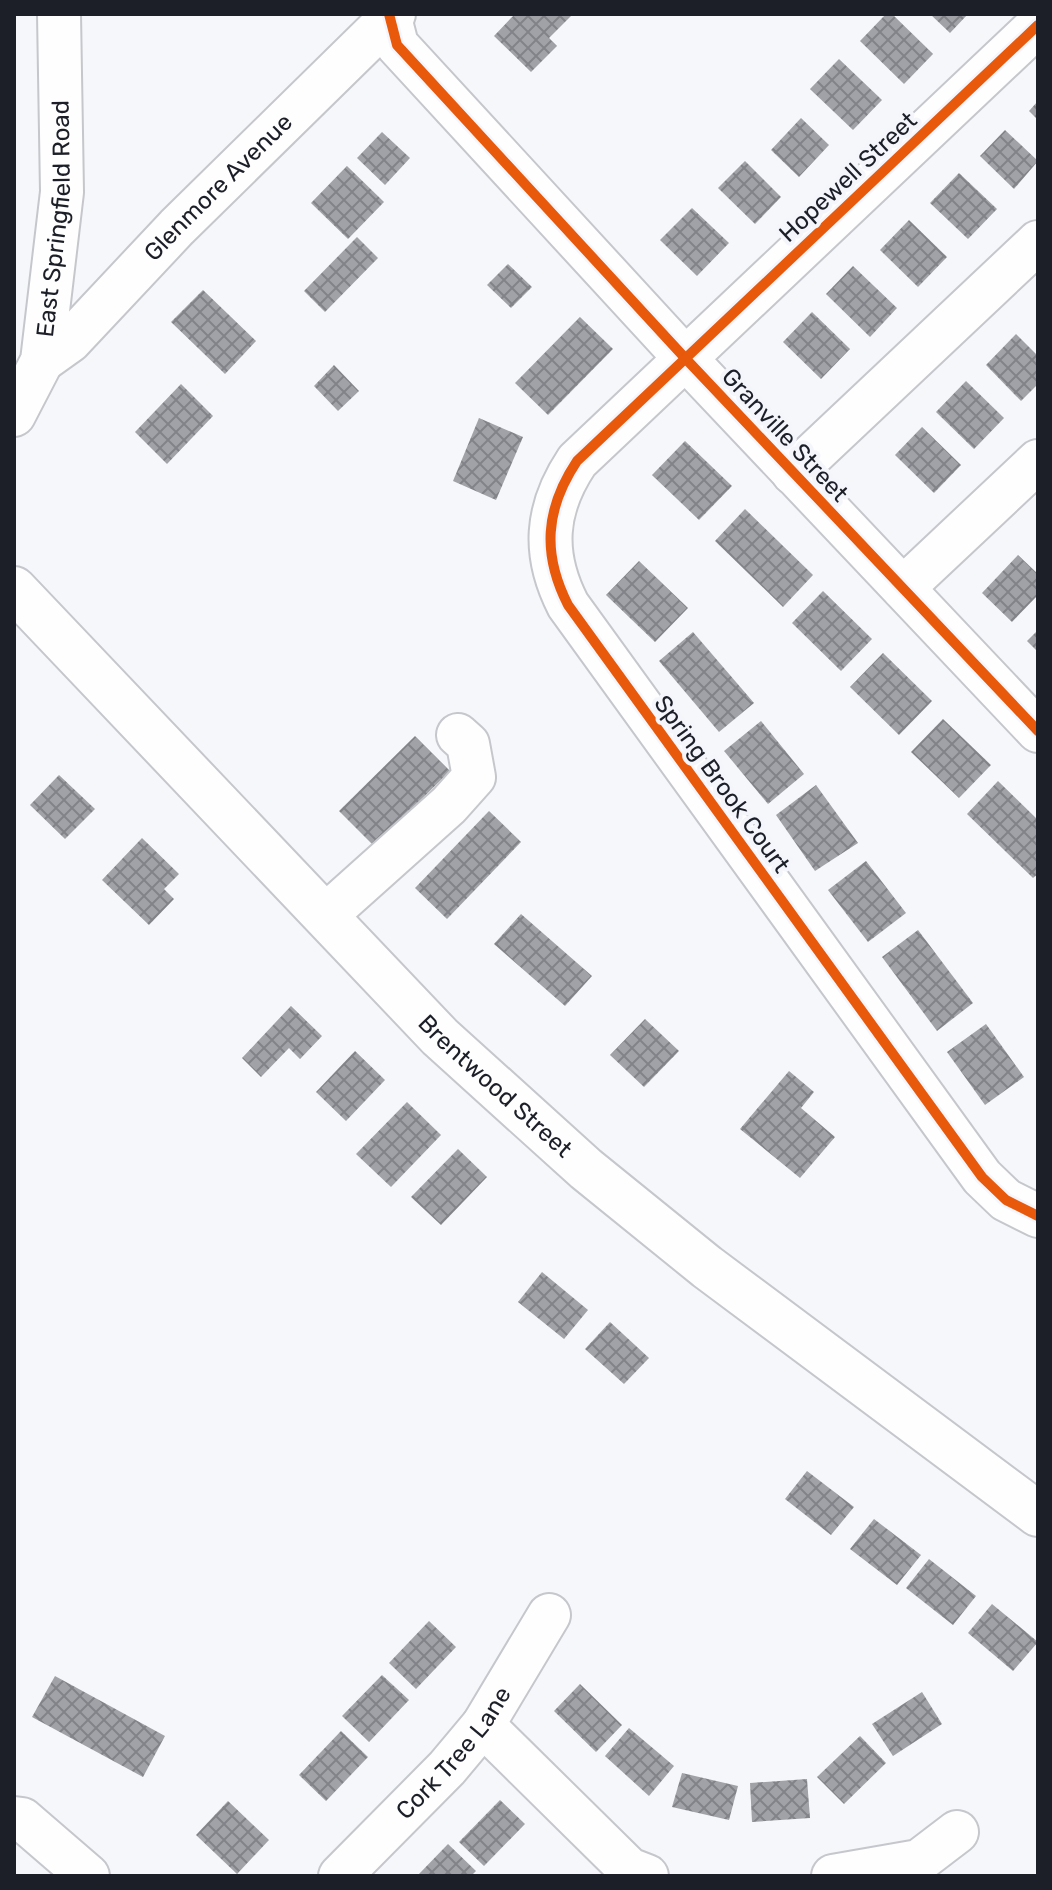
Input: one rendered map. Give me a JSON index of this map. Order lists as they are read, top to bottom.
{
  "streets": {
    "main road": ["Brentwood Street"],
    "street": [
      "Hopewell Street",
      "Glenmore Avenue",
      "East Springfield Road",
      "Granville Street",
      "Spring Brook Court",
      "Cork Tree Lane"
    ]
  },
  "crossings": [
    ["Hopewell Street", "Granville Street"],
    ["Hopewell Street", "Spring Brook Court"],
    ["Glenmore Avenue", "East Springfield Road"],
    ["Glenmore Avenue", "Granville Street"],
    ["Granville Street", "Spring Brook Court"]
  ]
}
